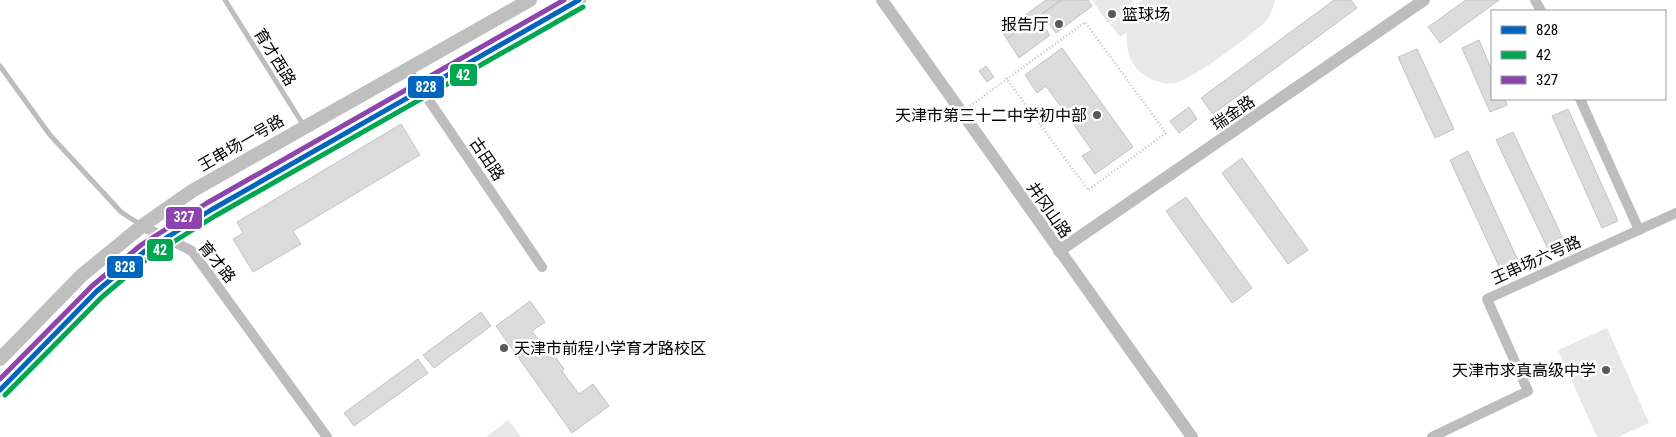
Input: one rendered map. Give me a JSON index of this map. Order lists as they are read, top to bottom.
{
  "streets": {
    "main road": ["王串场一号路"],
    "street": [
      "瑞金路",
      "古田路",
      "井冈山路",
      "王串场六号路",
      "育才路"
    ],
    "lane": ["育才西路"]
  },
  "crossings": [
    ["育才西路", "王串场一号路"],
    ["瑞金路", "井冈山路"],
    ["王串场一号路", "古田路"],
    ["王串场一号路", "育才路"]
  ],
  "places": [
    "篮球场",
    "报告厅",
    "天津市第三十二中学初中部",
    "天津市前程小学育才路校区",
    "天津市求真高级中学"
  ],
  "lines": ["transit line 828", "transit line 327", "transit line 42"],
  "legend": ["828", "42", "327"]
}
